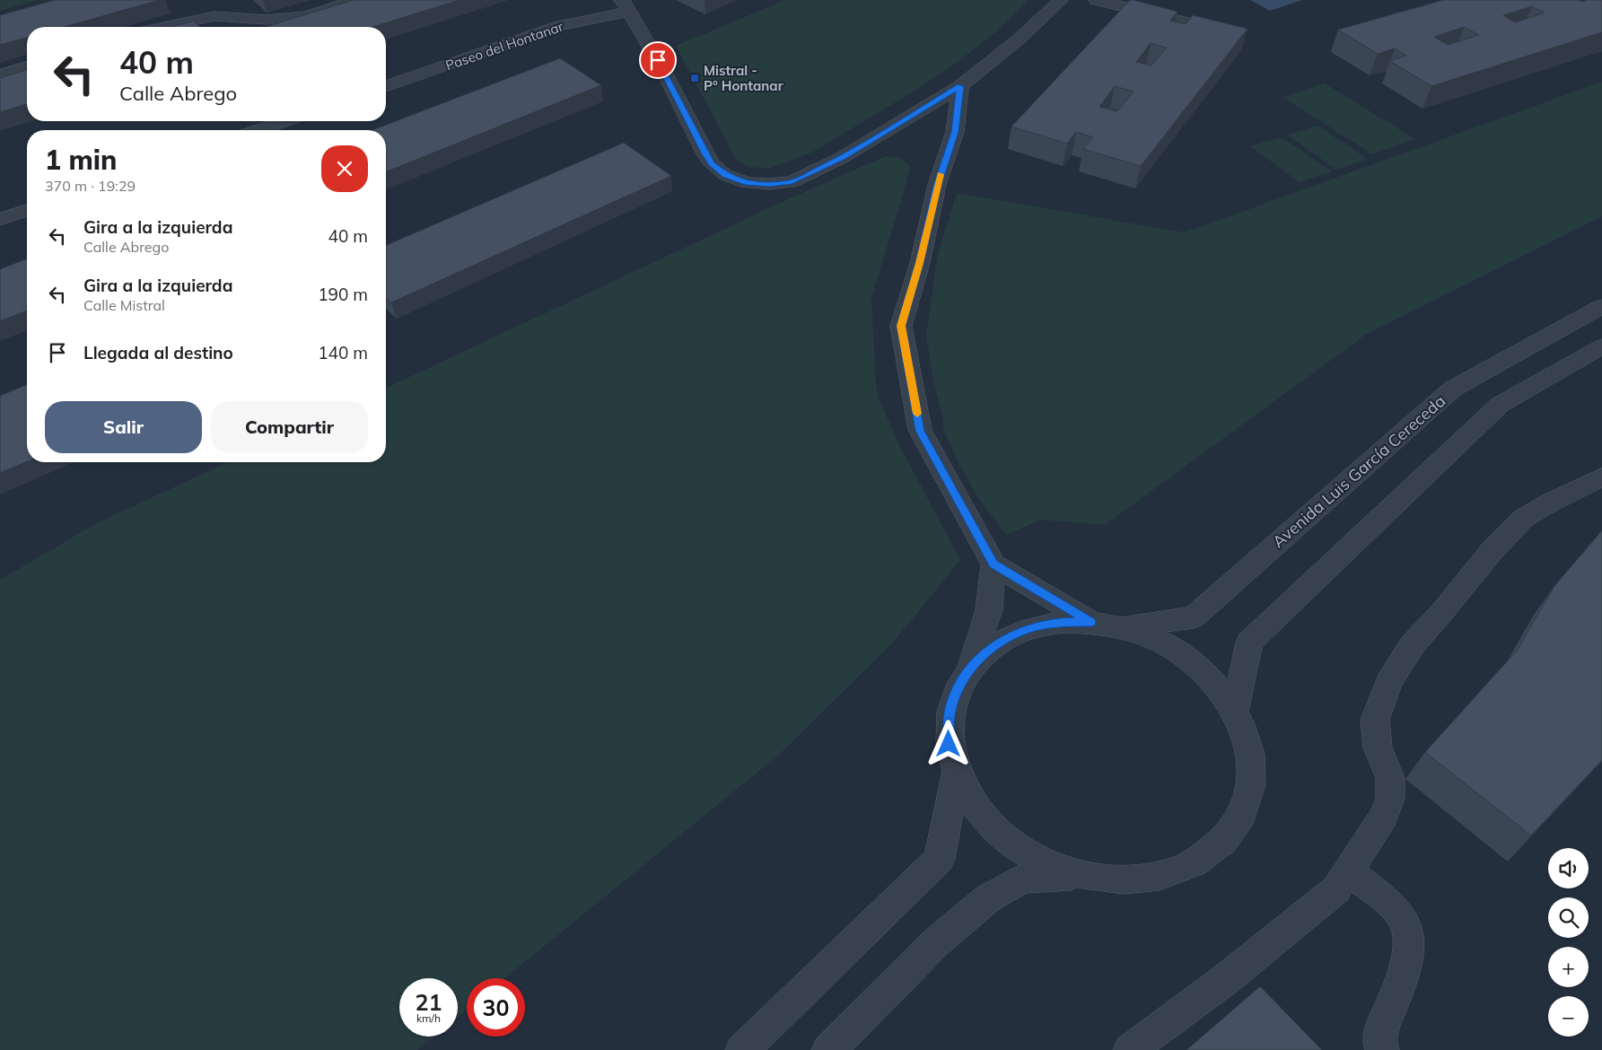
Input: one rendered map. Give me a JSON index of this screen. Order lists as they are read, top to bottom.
{
  "streets": {
    "street": ["Paseo del Hontanar", "Avenida Luis García Cereceda"]
  },
  "places": {
    "transit": ["Mistral - Pº Hontanar"]
  },
  "page": {
    "turn": ["40 m", "Calle Abrego"],
    "heading": ["1 min", "370 m · 19:29"],
    "list": [
      {
        "name": "Gira a la izquierda",
        "note": "Calle Abrego",
        "value": "40 m"
      },
      {
        "name": "Gira a la izquierda",
        "note": "Calle Mistral",
        "value": "190 m"
      },
      {
        "name": "Llegada al destino",
        "value": "140 m"
      }
    ],
    "buttons": ["Salir", "Compartir"],
    "map_buttons": ["+", "−"],
    "speed": "21 km/h",
    "limit": "30"
  }
}
